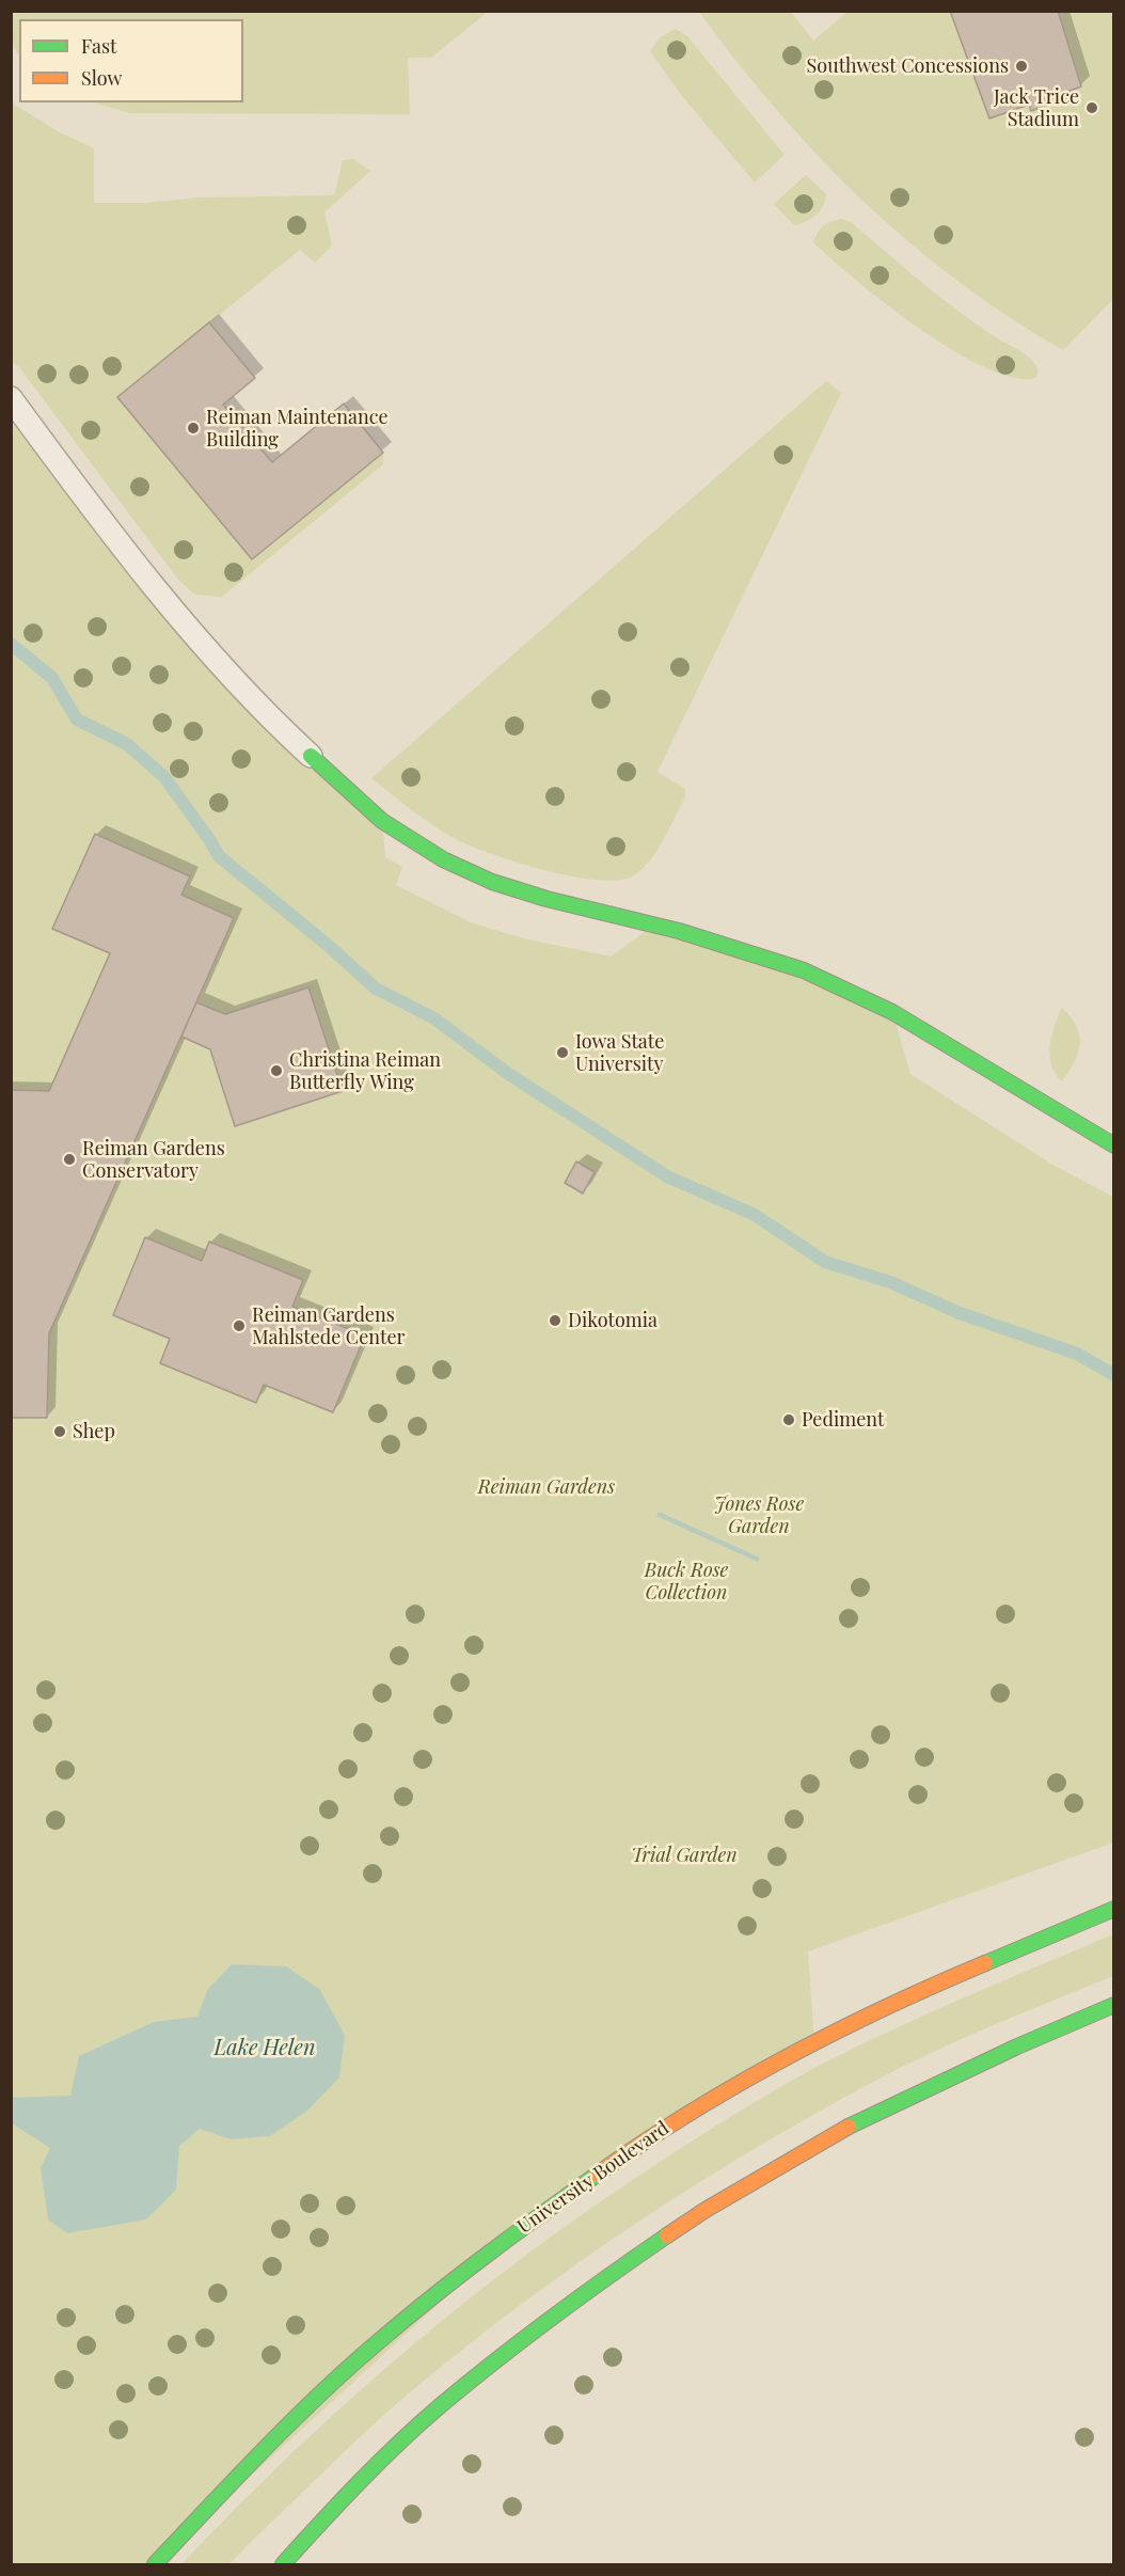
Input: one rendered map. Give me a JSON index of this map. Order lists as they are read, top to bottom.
{
  "streets": {
    "main road": ["University Boulevard"]
  },
  "water": ["Lake Helen"],
  "parks": [
    "Reiman Gardens",
    "Jones Rose Garden",
    "Buck Rose Collection",
    "Trial Garden"
  ],
  "places": [
    "Southwest Concessions",
    "Jack Trice Stadium",
    "Reiman Maintenance Building",
    "Iowa State University",
    "Christina Reiman Butterfly Wing",
    "Reiman Gardens Conservatory",
    "Dikotomia",
    "Reiman Gardens Mahlstede Center",
    "Pediment",
    "Shep"
  ],
  "legend": ["Fast", "Slow"]
}
